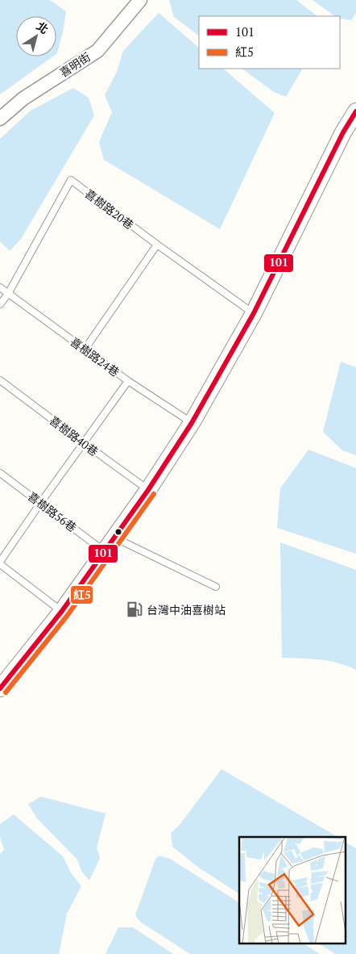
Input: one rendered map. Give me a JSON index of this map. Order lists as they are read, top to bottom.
{
  "streets": {
    "street": ["喜明街"],
    "lane": [
      "喜樹路20巷",
      "喜樹路24巷",
      "喜樹路40巷",
      "喜樹路56巷"
    ]
  },
  "crossings": [
    ["喜樹路20巷", "喜樹路24巷"]
  ],
  "places": {
    "fuel station": ["台灣中油喜樹站"]
  },
  "lines": ["transit line 101", "transit line 紅5"],
  "legend": ["101", "紅5"],
  "north": "top right"
}
